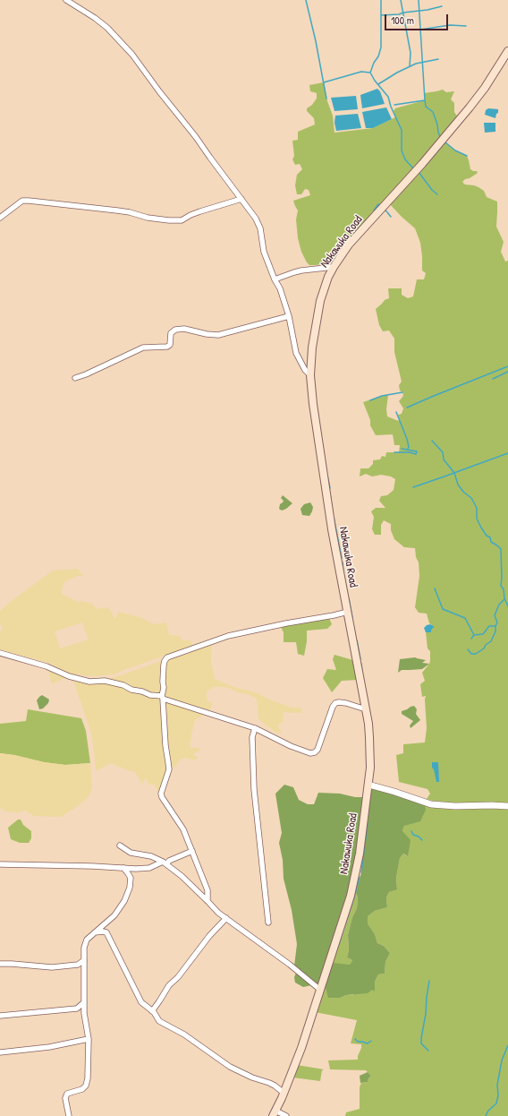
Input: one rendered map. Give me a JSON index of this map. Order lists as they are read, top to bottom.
{
  "streets": {
    "main road": ["Nakawuka Road"]
  },
  "scale_bar": "100 m"
}
